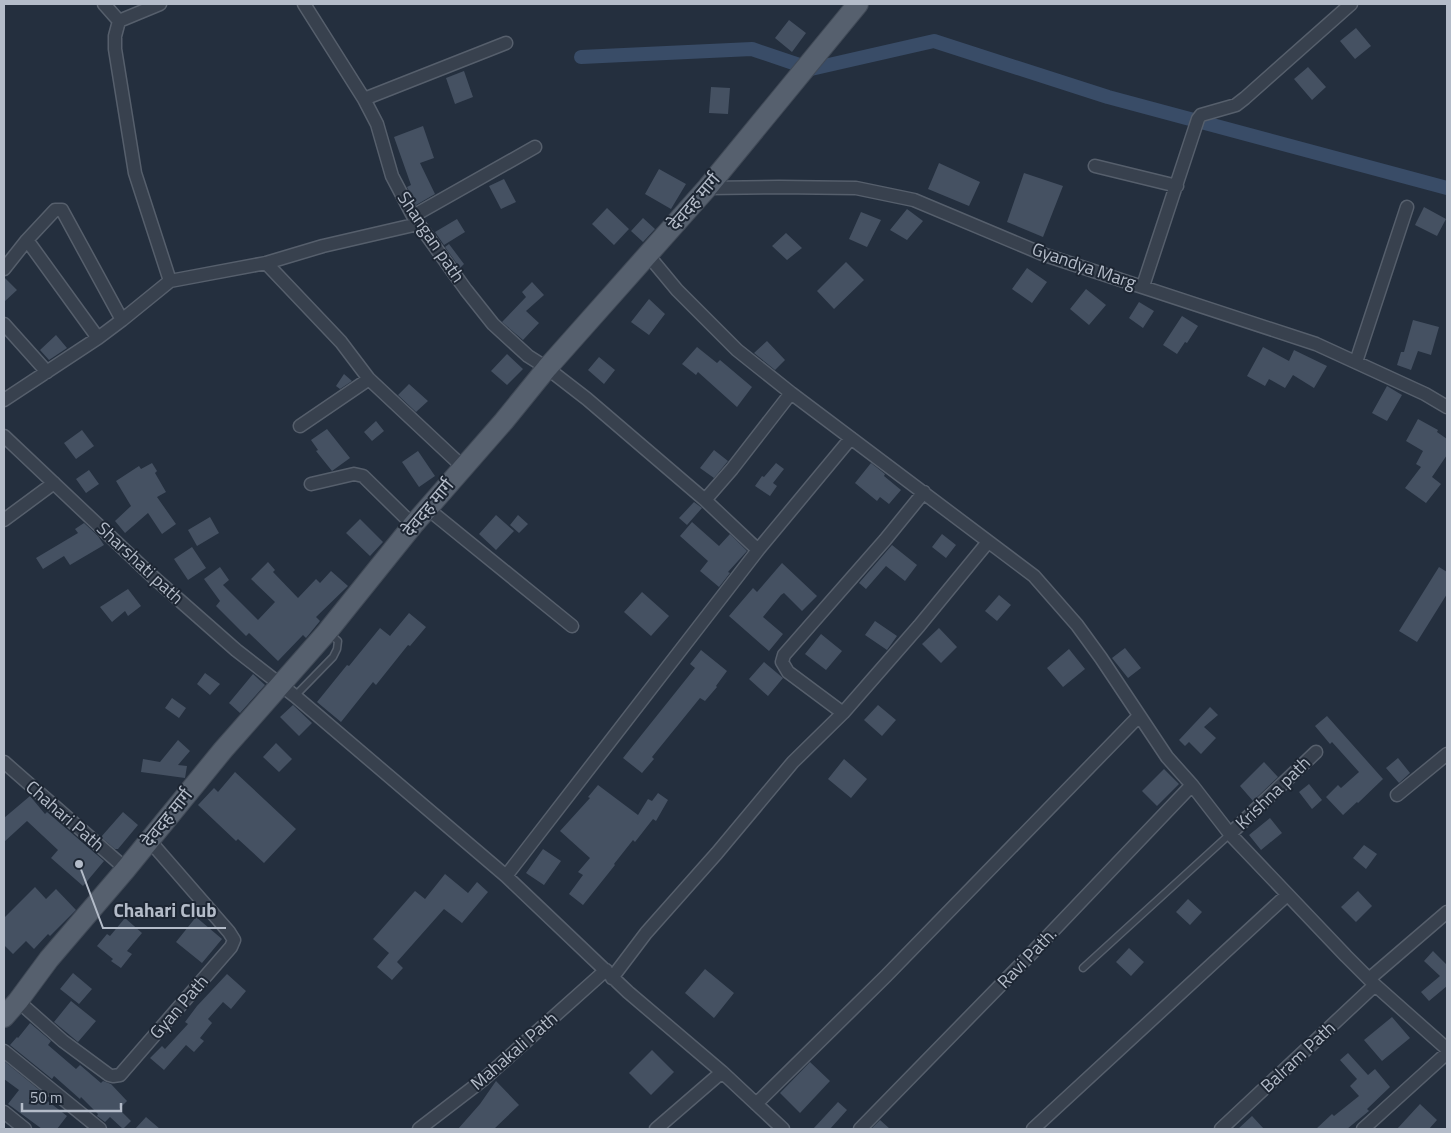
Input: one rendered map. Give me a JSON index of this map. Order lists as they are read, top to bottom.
{
  "streets": {
    "main road": ["देवदह मार्ग"],
    "street": [
      "Shangan path",
      "Gyandya Marg",
      "Sharshati path",
      "Krishna path",
      "Chahari Path",
      "Ravi Path.",
      "Gyan Path",
      "Mahakali Path",
      "Balram Path"
    ]
  },
  "crossings": [
    ["देवदह मार्ग", "Shangan path"],
    ["देवदह मार्ग", "Gyandya Marg"],
    ["देवदह मार्ग", "Sharshati path"],
    ["देवदह मार्ग", "Chahari Path"],
    ["देवदह मार्ग", "Gyan Path"],
    ["Sharshati path", "Mahakali Path"]
  ],
  "places": ["Chahari Club"],
  "scale_bar": "50 m"
}
